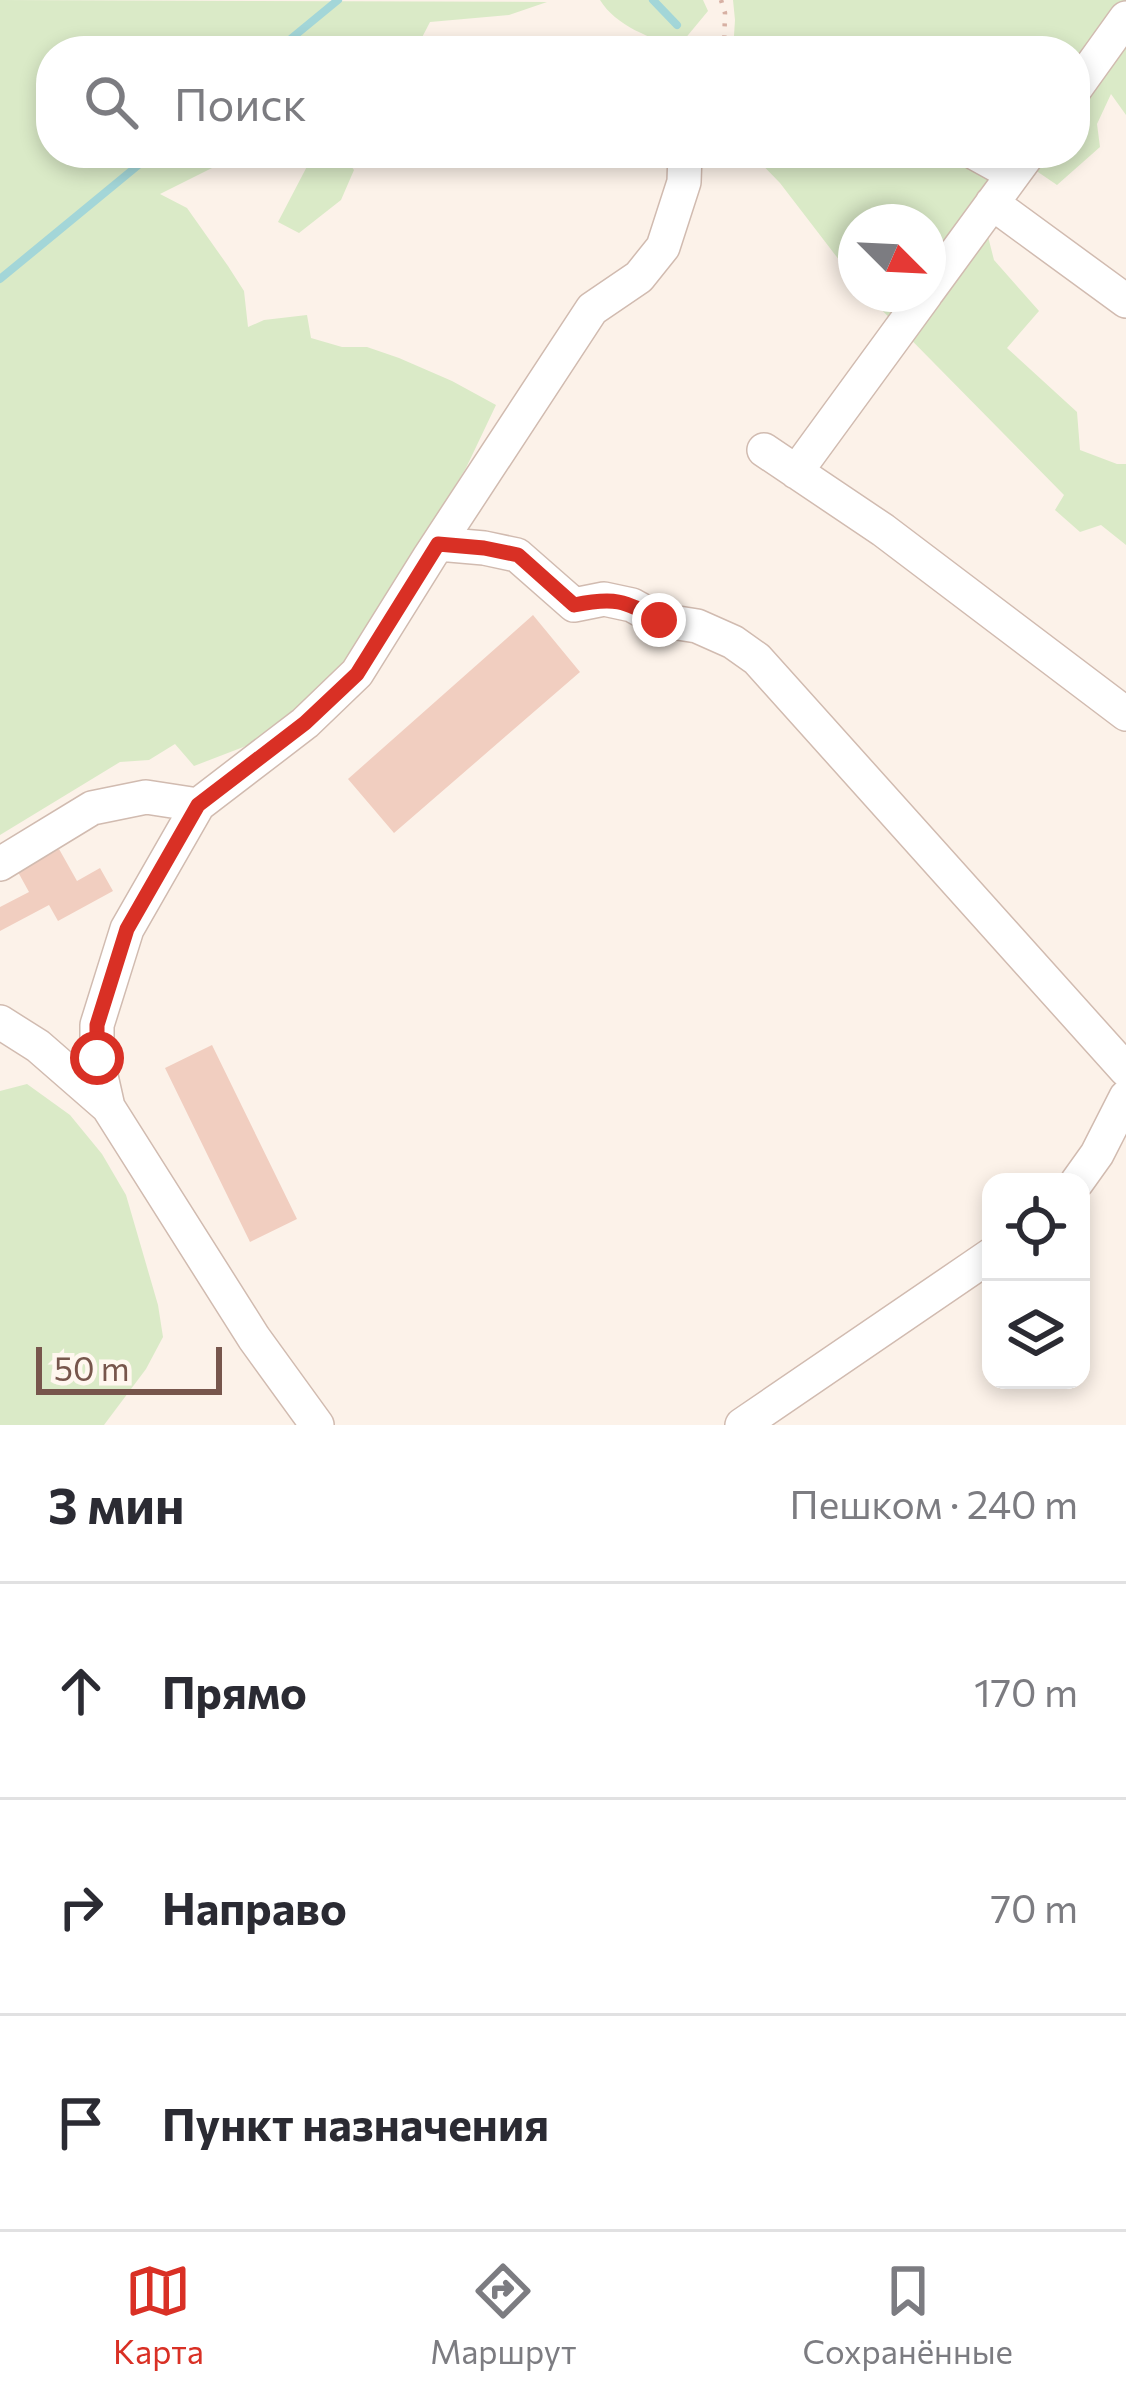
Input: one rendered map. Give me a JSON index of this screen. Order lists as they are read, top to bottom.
{
  "scale_bar": "50 m",
  "north": "bottom right",
  "page": {
    "search": "Поиск",
    "scale": "50 m",
    "heading": ["3 мин", "Пешком · 240 m"],
    "list": [
      ["Прямо", "170 m"],
      ["Направо", "70 m"],
      "Пункт назначения"
    ],
    "nav": ["Карта", "Маршрут", "Сохранённые"]
  }
}
